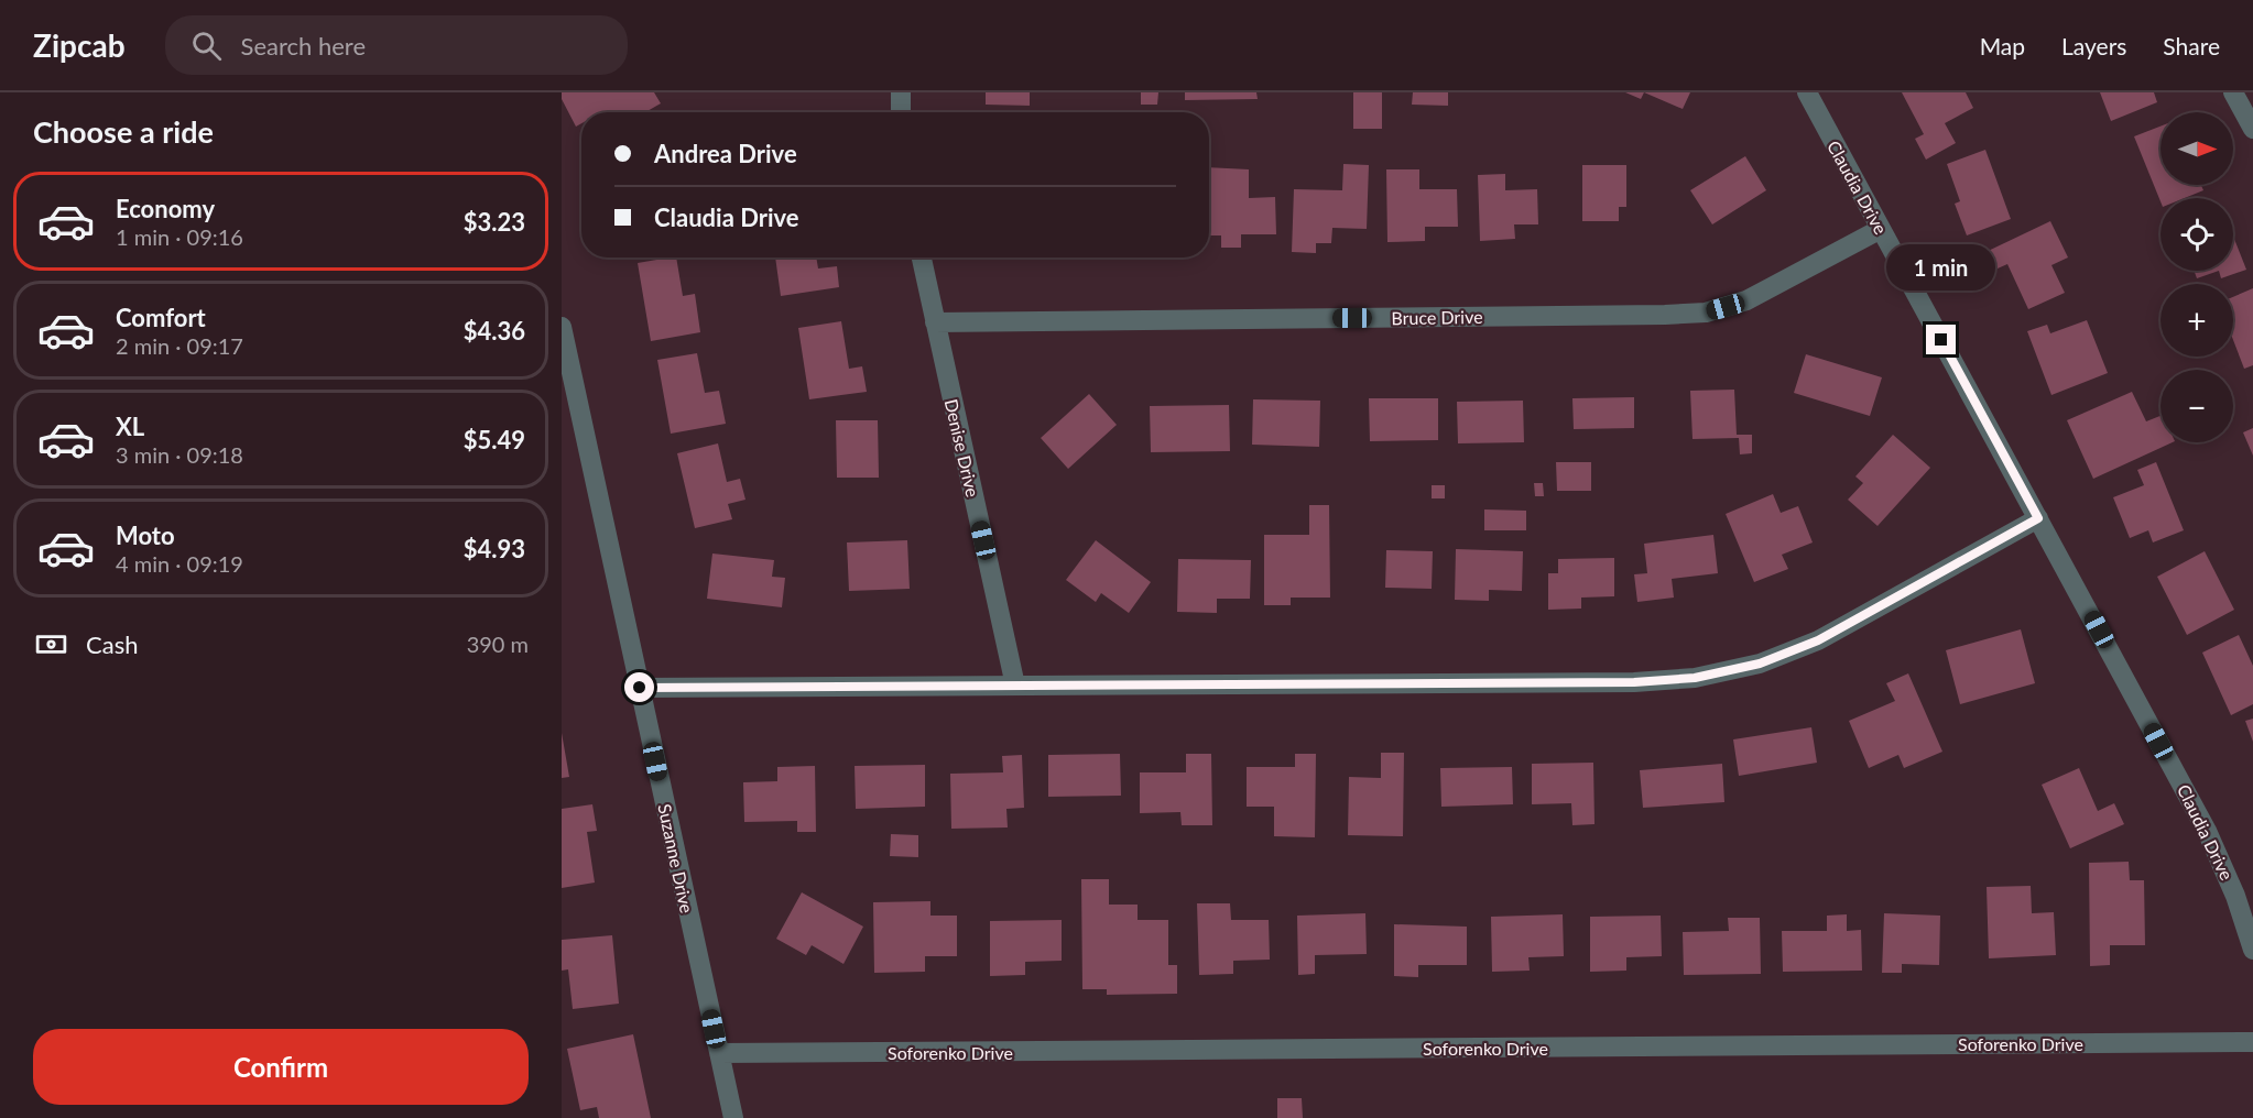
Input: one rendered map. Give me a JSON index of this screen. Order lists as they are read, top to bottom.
{
  "streets": {
    "street": [
      "Claudia Drive",
      "Bruce Drive",
      "Denise Drive",
      "Suzanne Drive",
      "Soforenko Drive"
    ]
  },
  "crossings": [
    ["Claudia Drive", "Bruce Drive"],
    ["Bruce Drive", "Denise Drive"],
    ["Suzanne Drive", "Soforenko Drive"]
  ],
  "north": "right",
  "page": {
    "header": "Zipcab",
    "search": "Search here",
    "nav": ["Map", "Layers", "Share"],
    "heading": "Choose a ride",
    "map_buttons": ["+", "−"],
    "banner": ["Andrea Drive", "Claudia Drive"],
    "list": [
      {
        "name": "Economy",
        "note": "1 min · 09:16",
        "value": "$3.23"
      },
      {
        "name": "Comfort",
        "note": "2 min · 09:17",
        "value": "$4.36"
      },
      {
        "name": "XL",
        "note": "3 min · 09:18",
        "value": "$5.49"
      },
      {
        "name": "Moto",
        "note": "4 min · 09:19",
        "value": "$4.93"
      }
    ],
    "bubble": "1 min",
    "pay": ["Cash", "390 m"],
    "buttons": "Confirm"
  }
}
